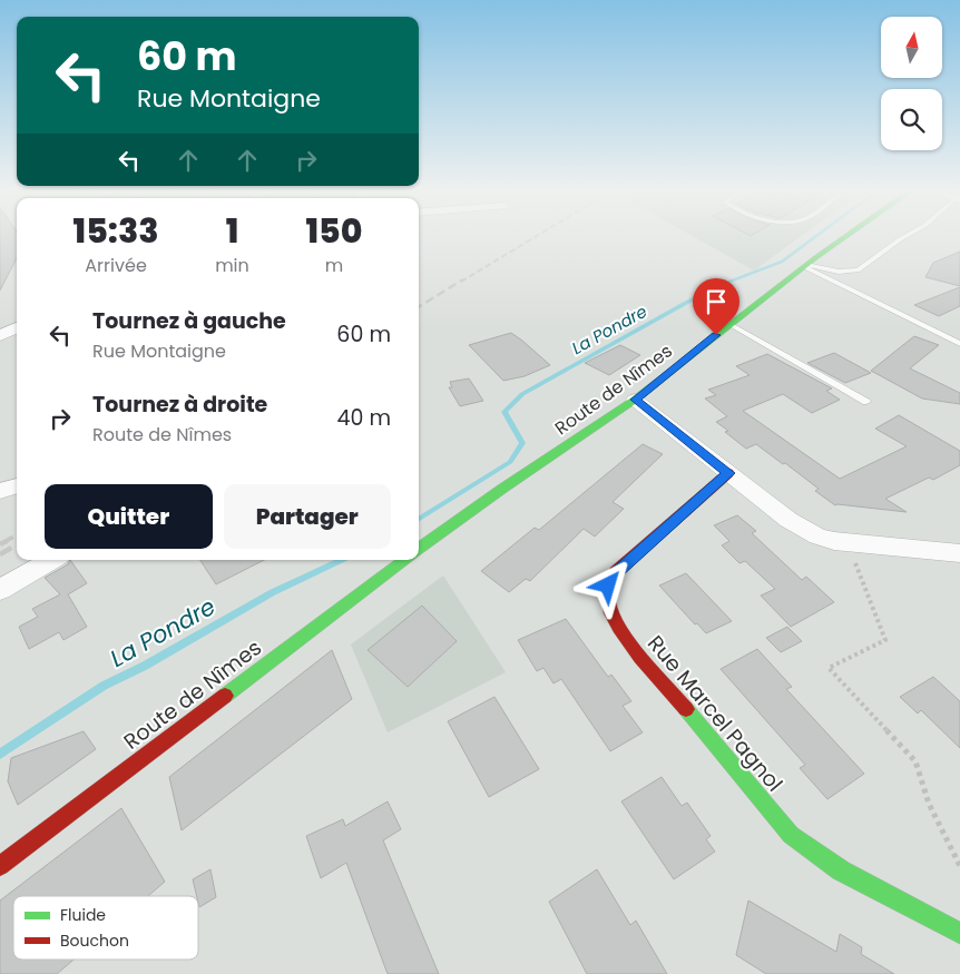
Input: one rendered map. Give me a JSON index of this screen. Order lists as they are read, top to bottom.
{
  "streets": {
    "street": ["Route de Nîmes", "Rue Marcel Pagnol"]
  },
  "water": ["La Pondre"],
  "legend": ["Fluide", "Bouchon"],
  "north": "top",
  "page": {
    "turn": ["60 m", "Rue Montaigne"],
    "eta": [
      "15:33",
      "Arrivée",
      "1",
      "min",
      "150",
      "m"
    ],
    "list": [
      {
        "name": "Tournez à gauche",
        "note": "Rue Montaigne",
        "value": "60 m"
      },
      {
        "name": "Tournez à droite",
        "note": "Route de Nîmes",
        "value": "40 m"
      }
    ],
    "buttons": ["Quitter", "Partager"]
  }
}
